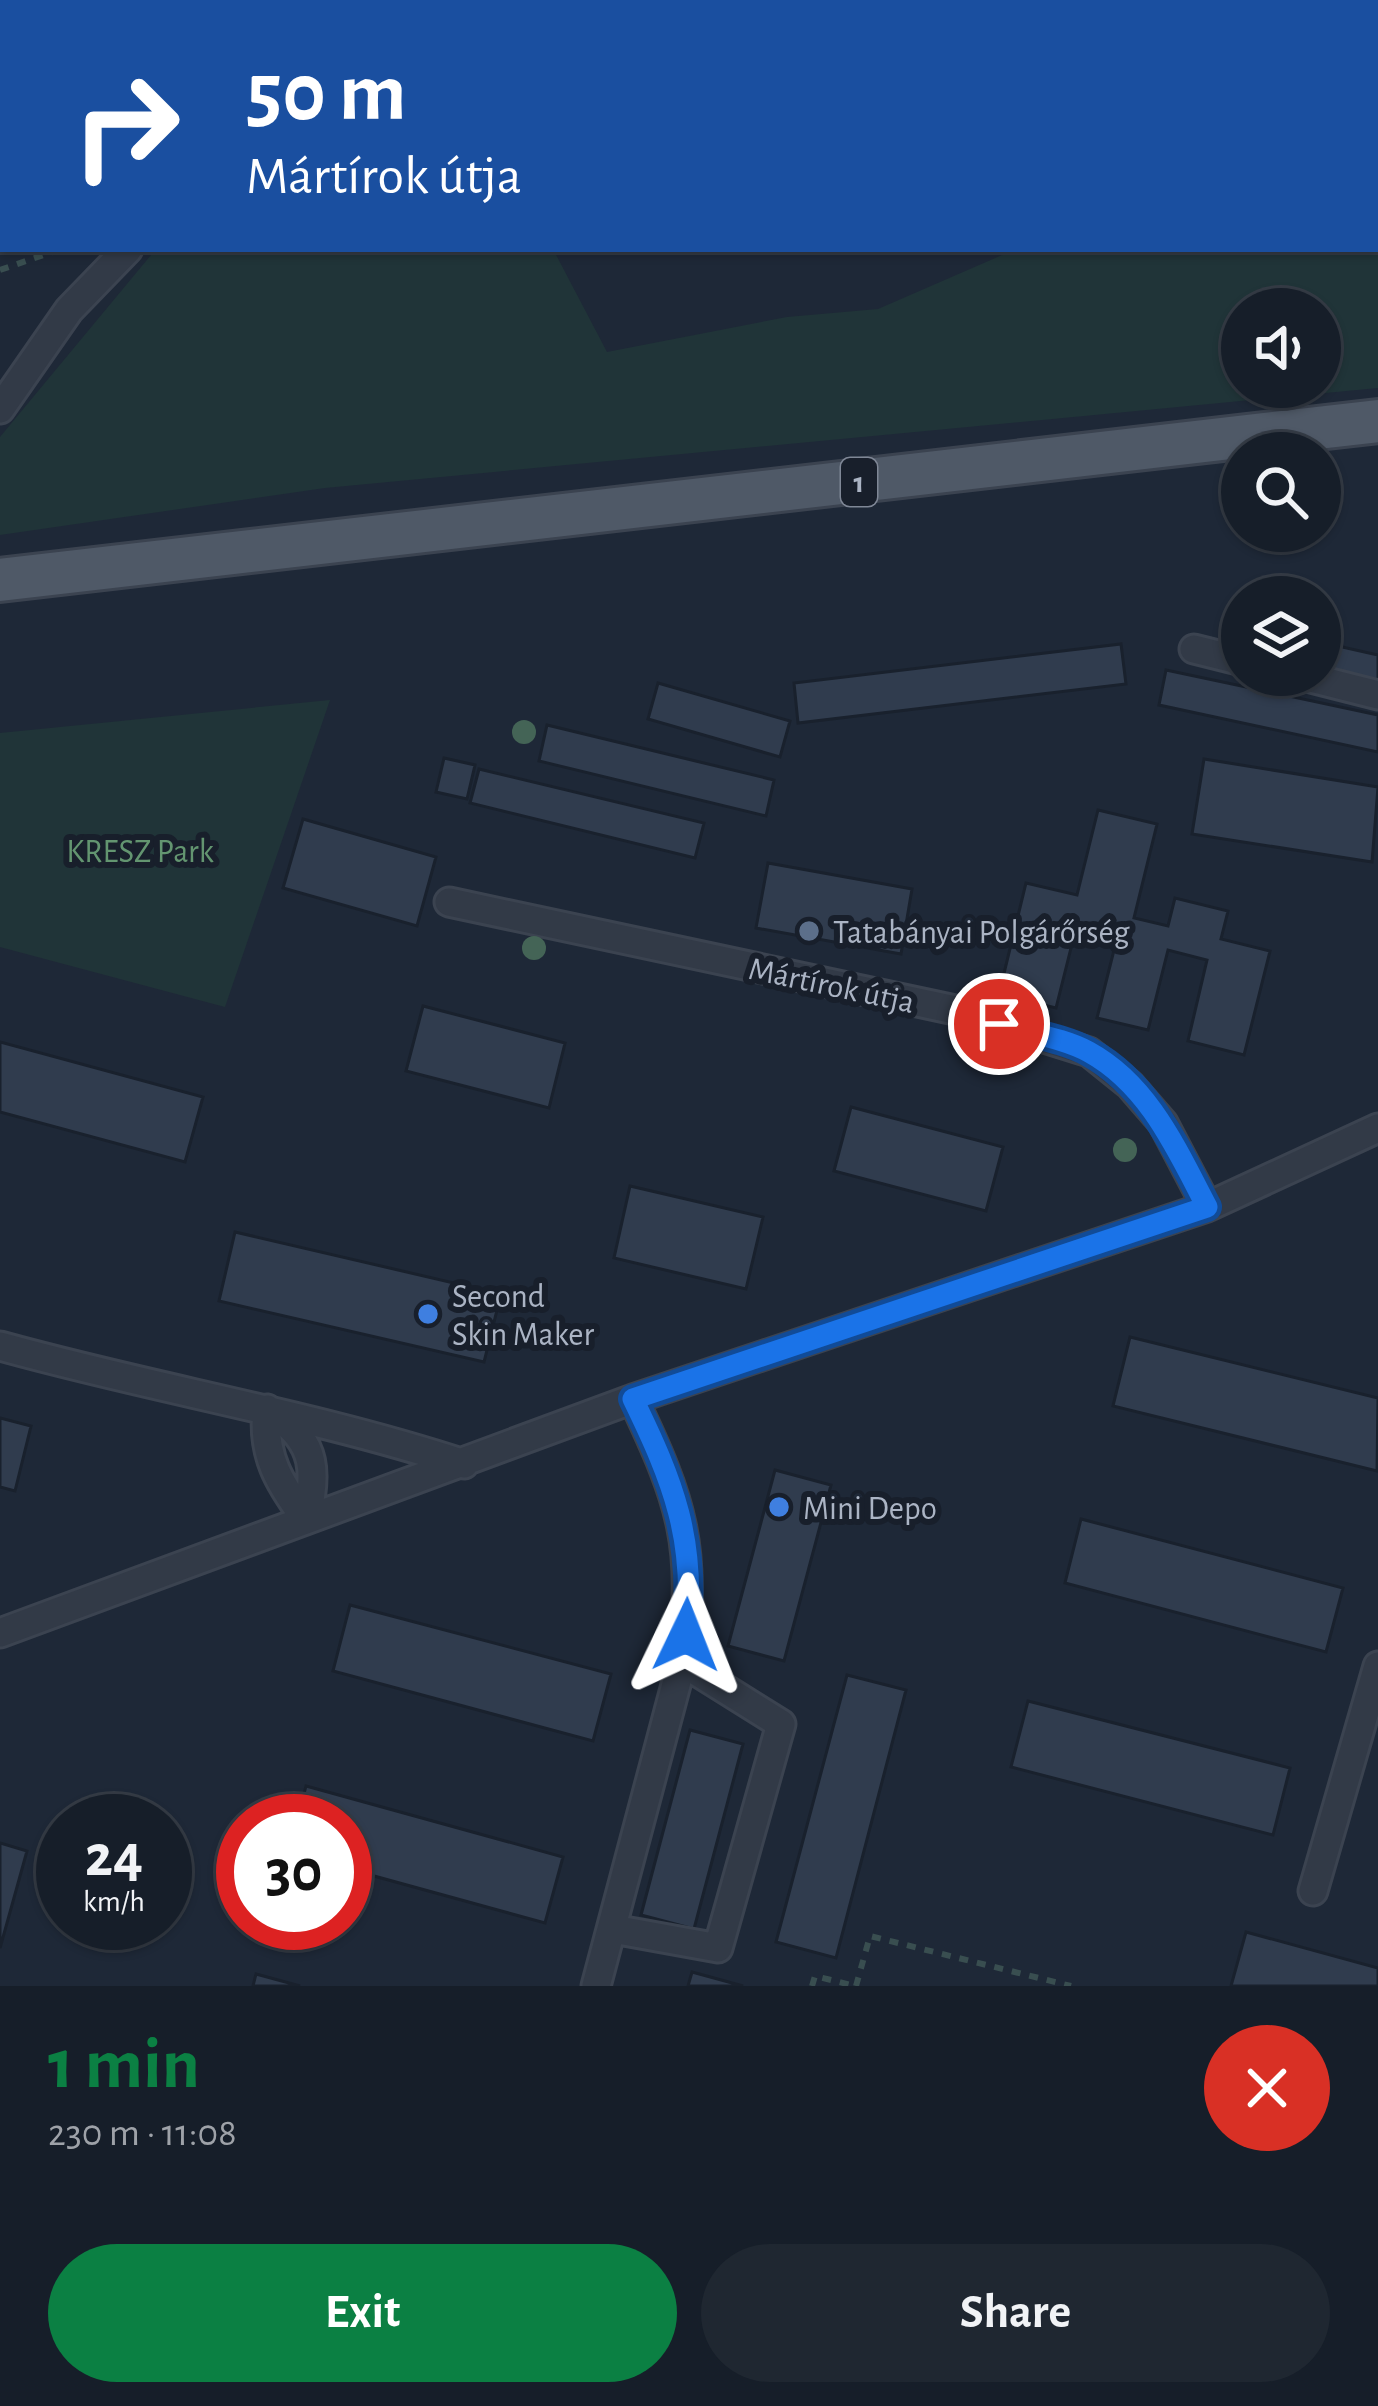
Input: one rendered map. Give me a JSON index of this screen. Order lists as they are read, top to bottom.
{
  "streets": {
    "main road": ["1"],
    "street": ["Mártírok útja"]
  },
  "parks": ["KRESZ Park"],
  "places": ["Tatabányai Polgárőrség", "Second Skin Maker", "Mini Depo"],
  "page": {
    "turn": ["50 m", "Mártírok útja"],
    "speed": "24 km/h",
    "limit": "30",
    "heading": ["1 min", "230 m · 11:08"],
    "buttons": ["Exit", "Share"]
  }
}
